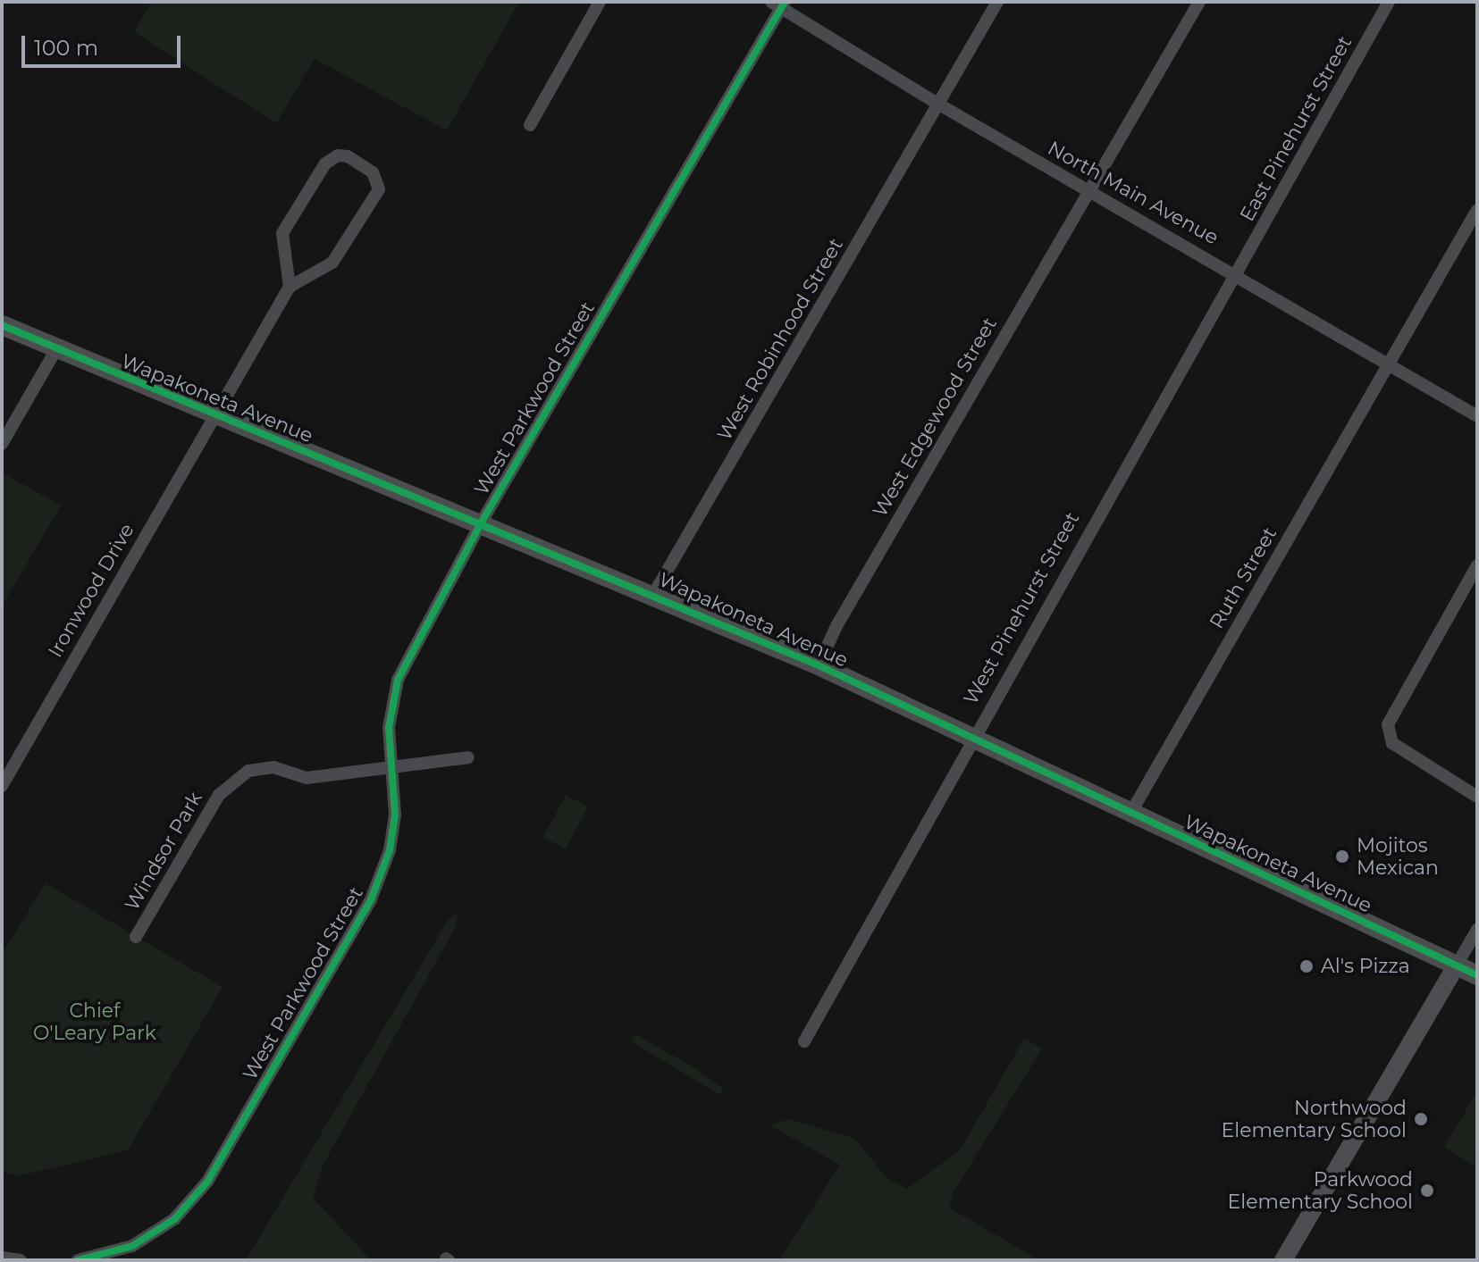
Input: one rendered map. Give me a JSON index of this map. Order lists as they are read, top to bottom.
{
  "streets": {
    "main road": ["Wapakoneta Avenue"],
    "street": [
      "East Pinehurst Street",
      "North Main Avenue",
      "West Robinhood Street",
      "West Parkwood Street",
      "West Edgewood Street",
      "Ruth Street",
      "Ironwood Drive",
      "West Pinehurst Street",
      "Windsor Park"
    ]
  },
  "crossings": [
    ["East Pinehurst Street", "North Main Avenue"],
    ["East Pinehurst Street", "West Pinehurst Street"],
    ["North Main Avenue", "West Robinhood Street"],
    ["North Main Avenue", "West Parkwood Street"],
    ["North Main Avenue", "West Edgewood Street"],
    ["North Main Avenue", "Ruth Street"],
    ["North Main Avenue", "West Pinehurst Street"],
    ["West Robinhood Street", "Wapakoneta Avenue"],
    ["Wapakoneta Avenue", "West Parkwood Street"],
    ["Wapakoneta Avenue", "West Edgewood Street"],
    ["Wapakoneta Avenue", "Ruth Street"],
    ["Wapakoneta Avenue", "Ironwood Drive"],
    ["Wapakoneta Avenue", "West Pinehurst Street"],
    ["West Parkwood Street", "Windsor Park"]
  ],
  "parks": ["Chief O'Leary Park"],
  "places": [
    "Mojitos Mexican",
    "Al's Pizza",
    "Northwood Elementary School",
    "Parkwood Elementary School"
  ],
  "scale_bar": "100 m"
}
